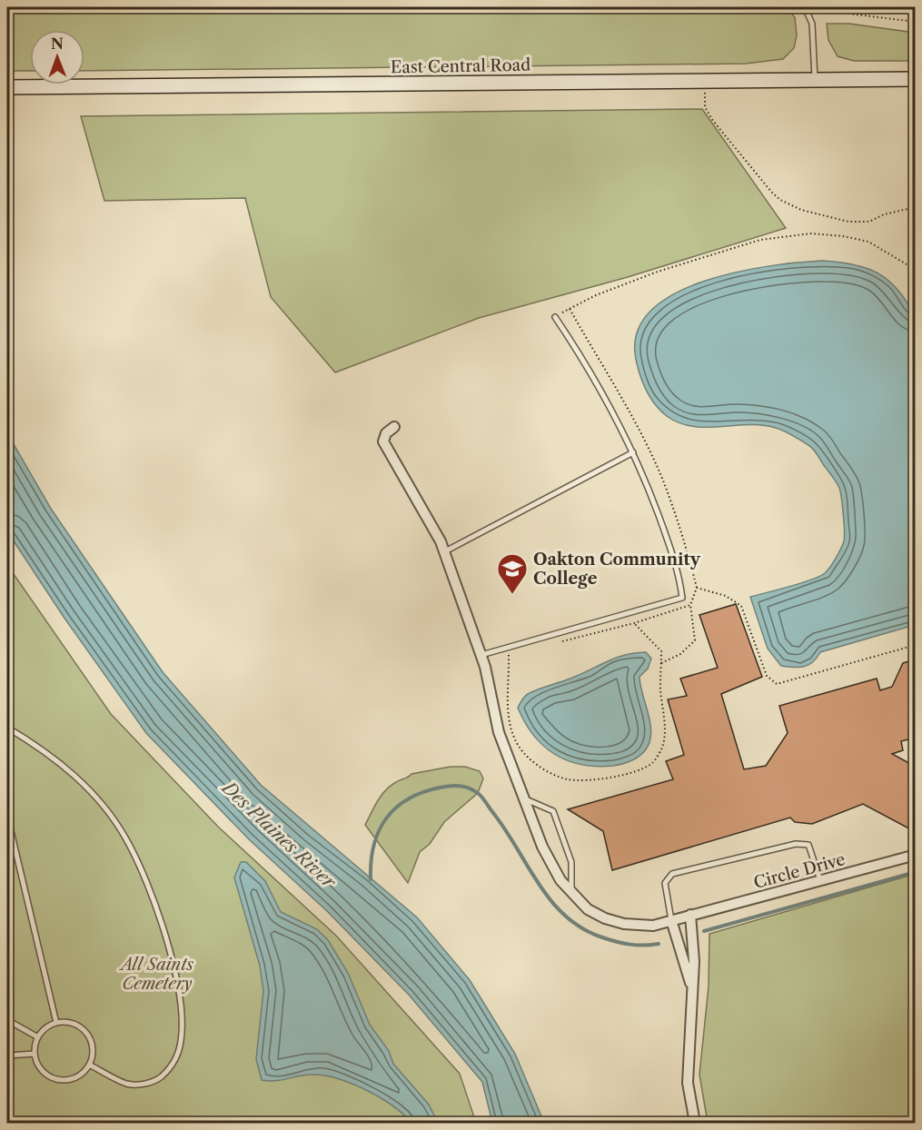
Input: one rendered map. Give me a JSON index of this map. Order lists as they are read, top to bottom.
{
  "streets": {
    "main road": ["East Central Road"],
    "street": ["Circle Drive"]
  },
  "water": ["Des Plaines River"],
  "parks": ["All Saints Cemetery"],
  "places": {
    "school or university": ["Oakton Community College"]
  },
  "north": "top"
}
